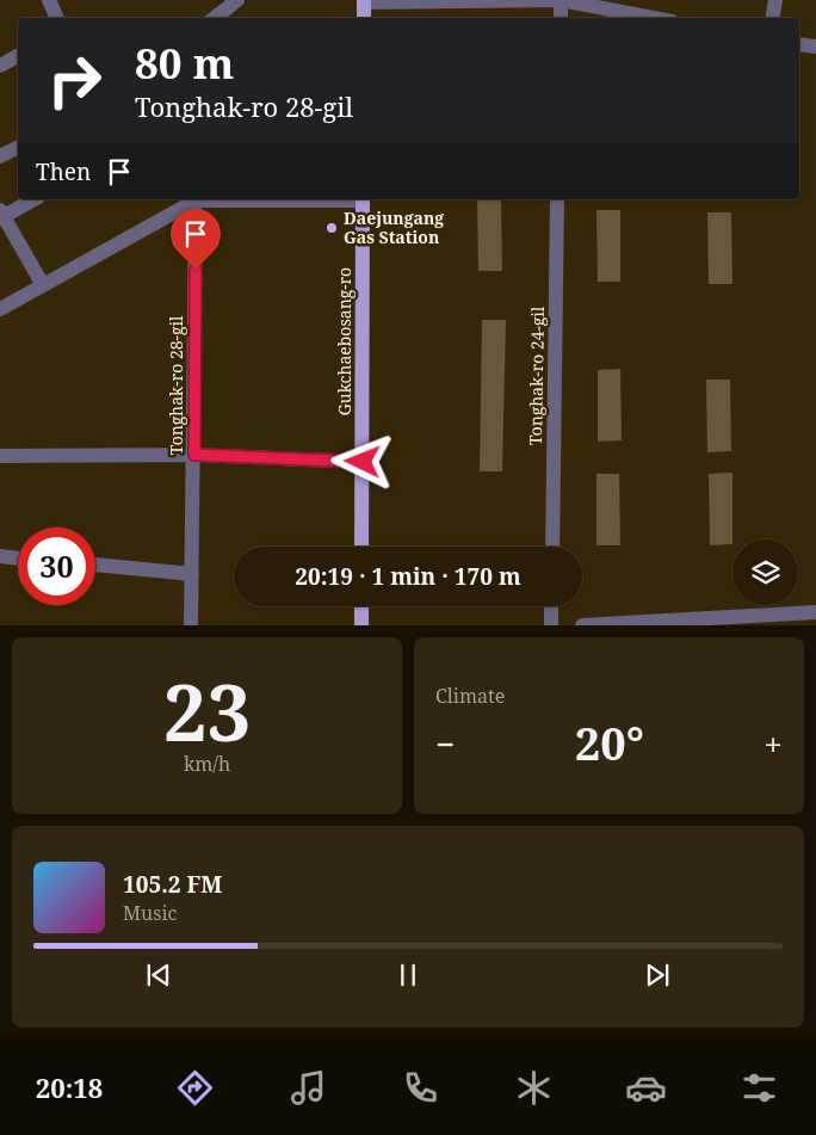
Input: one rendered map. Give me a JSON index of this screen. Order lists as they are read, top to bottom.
{
  "streets": {
    "main road": ["Gukchaebosang-ro"],
    "street": ["Tonghak-ro 24-gil", "Tonghak-ro 28-gil"]
  },
  "places": ["Daejungang Gas Station"],
  "page": {
    "turn": ["80 m", "Tonghak-ro 28-gil"],
    "then": "Then",
    "limit": "30",
    "trip": "20:19 · 1 min · 170 m",
    "tile": [
      ["23", "km/h"],
      "Climate"
    ],
    "heat": ["−", "20°", "+"],
    "song": ["105.2 FM", "Music"],
    "tabs": "20:18"
  }
}
